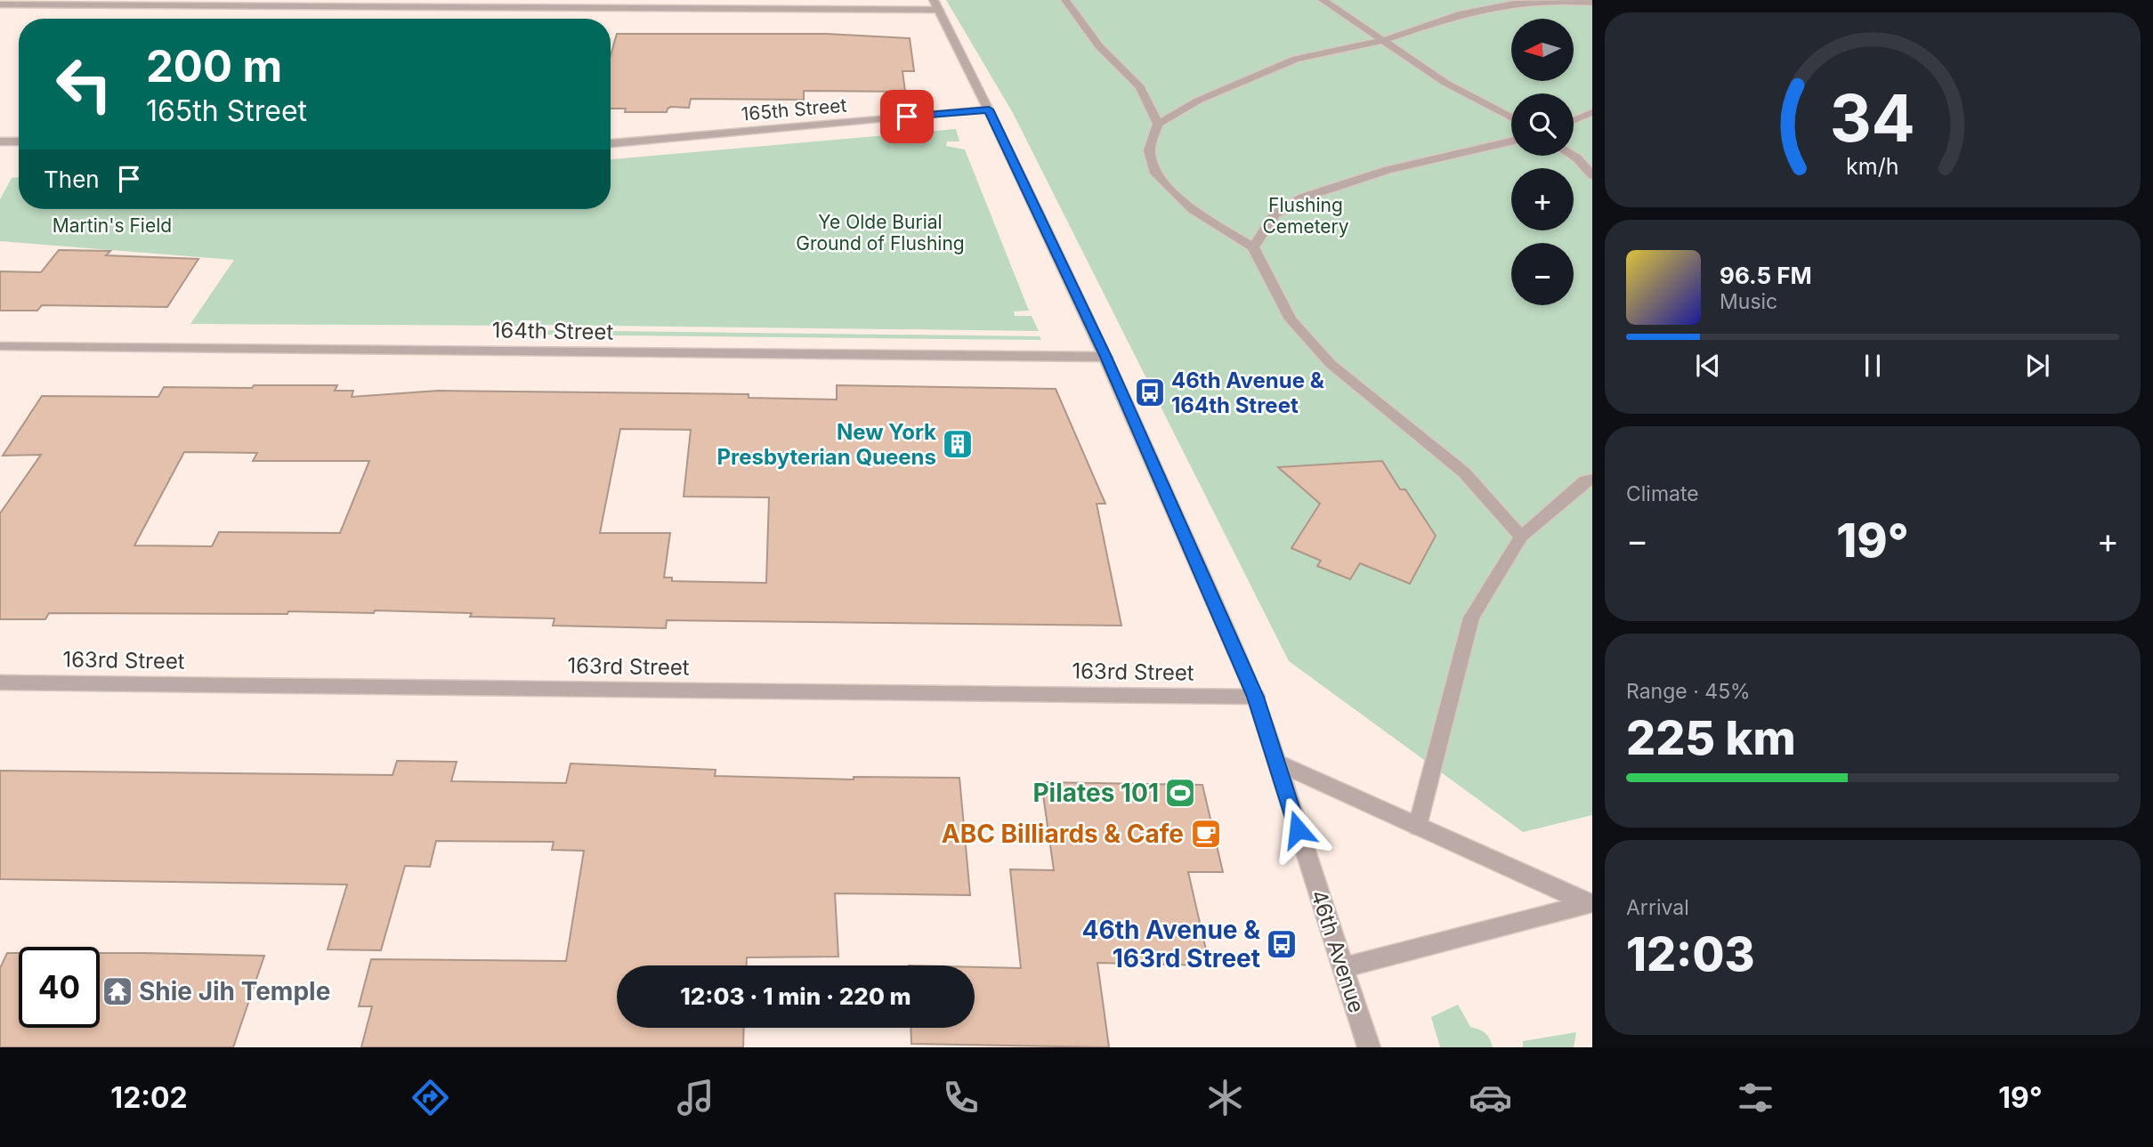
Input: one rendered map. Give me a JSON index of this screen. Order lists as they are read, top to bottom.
{
  "streets": {
    "street": [
      "165th Street",
      "164th Street",
      "163rd Street",
      "46th Avenue"
    ]
  },
  "crossings": [
    ["165th Street", "46th Avenue"],
    ["164th Street", "46th Avenue"],
    ["163rd Street", "46th Avenue"]
  ],
  "parks": ["Flushing Cemetery", "Ye Olde Burial Ground of Flushing", "Martin's Field"],
  "places": {
    "bus stop": ["46th Avenue & 164th Street", "46th Avenue & 163rd Street"],
    "building": ["New York Presbyterian Queens"],
    "sports": ["Pilates 101"],
    "cafe": ["ABC Billiards & Cafe"],
    "temple": ["Shie Jih Temple"]
  },
  "north": "left",
  "page": {
    "map_buttons": ["+", "−"],
    "turn": ["200 m", "165th Street"],
    "then": "Then",
    "song": ["96.5 FM", "Music"],
    "tile": [
      "Climate",
      ["Range · 45%", "225 km"],
      ["Arrival", "12:03"]
    ],
    "heat": ["−", "19°", "+"],
    "limit": "40",
    "trip": "12:03 · 1 min · 220 m",
    "tabs": ["12:02", "19°"],
    "gauge": ["34", "km/h"]
  }
}
